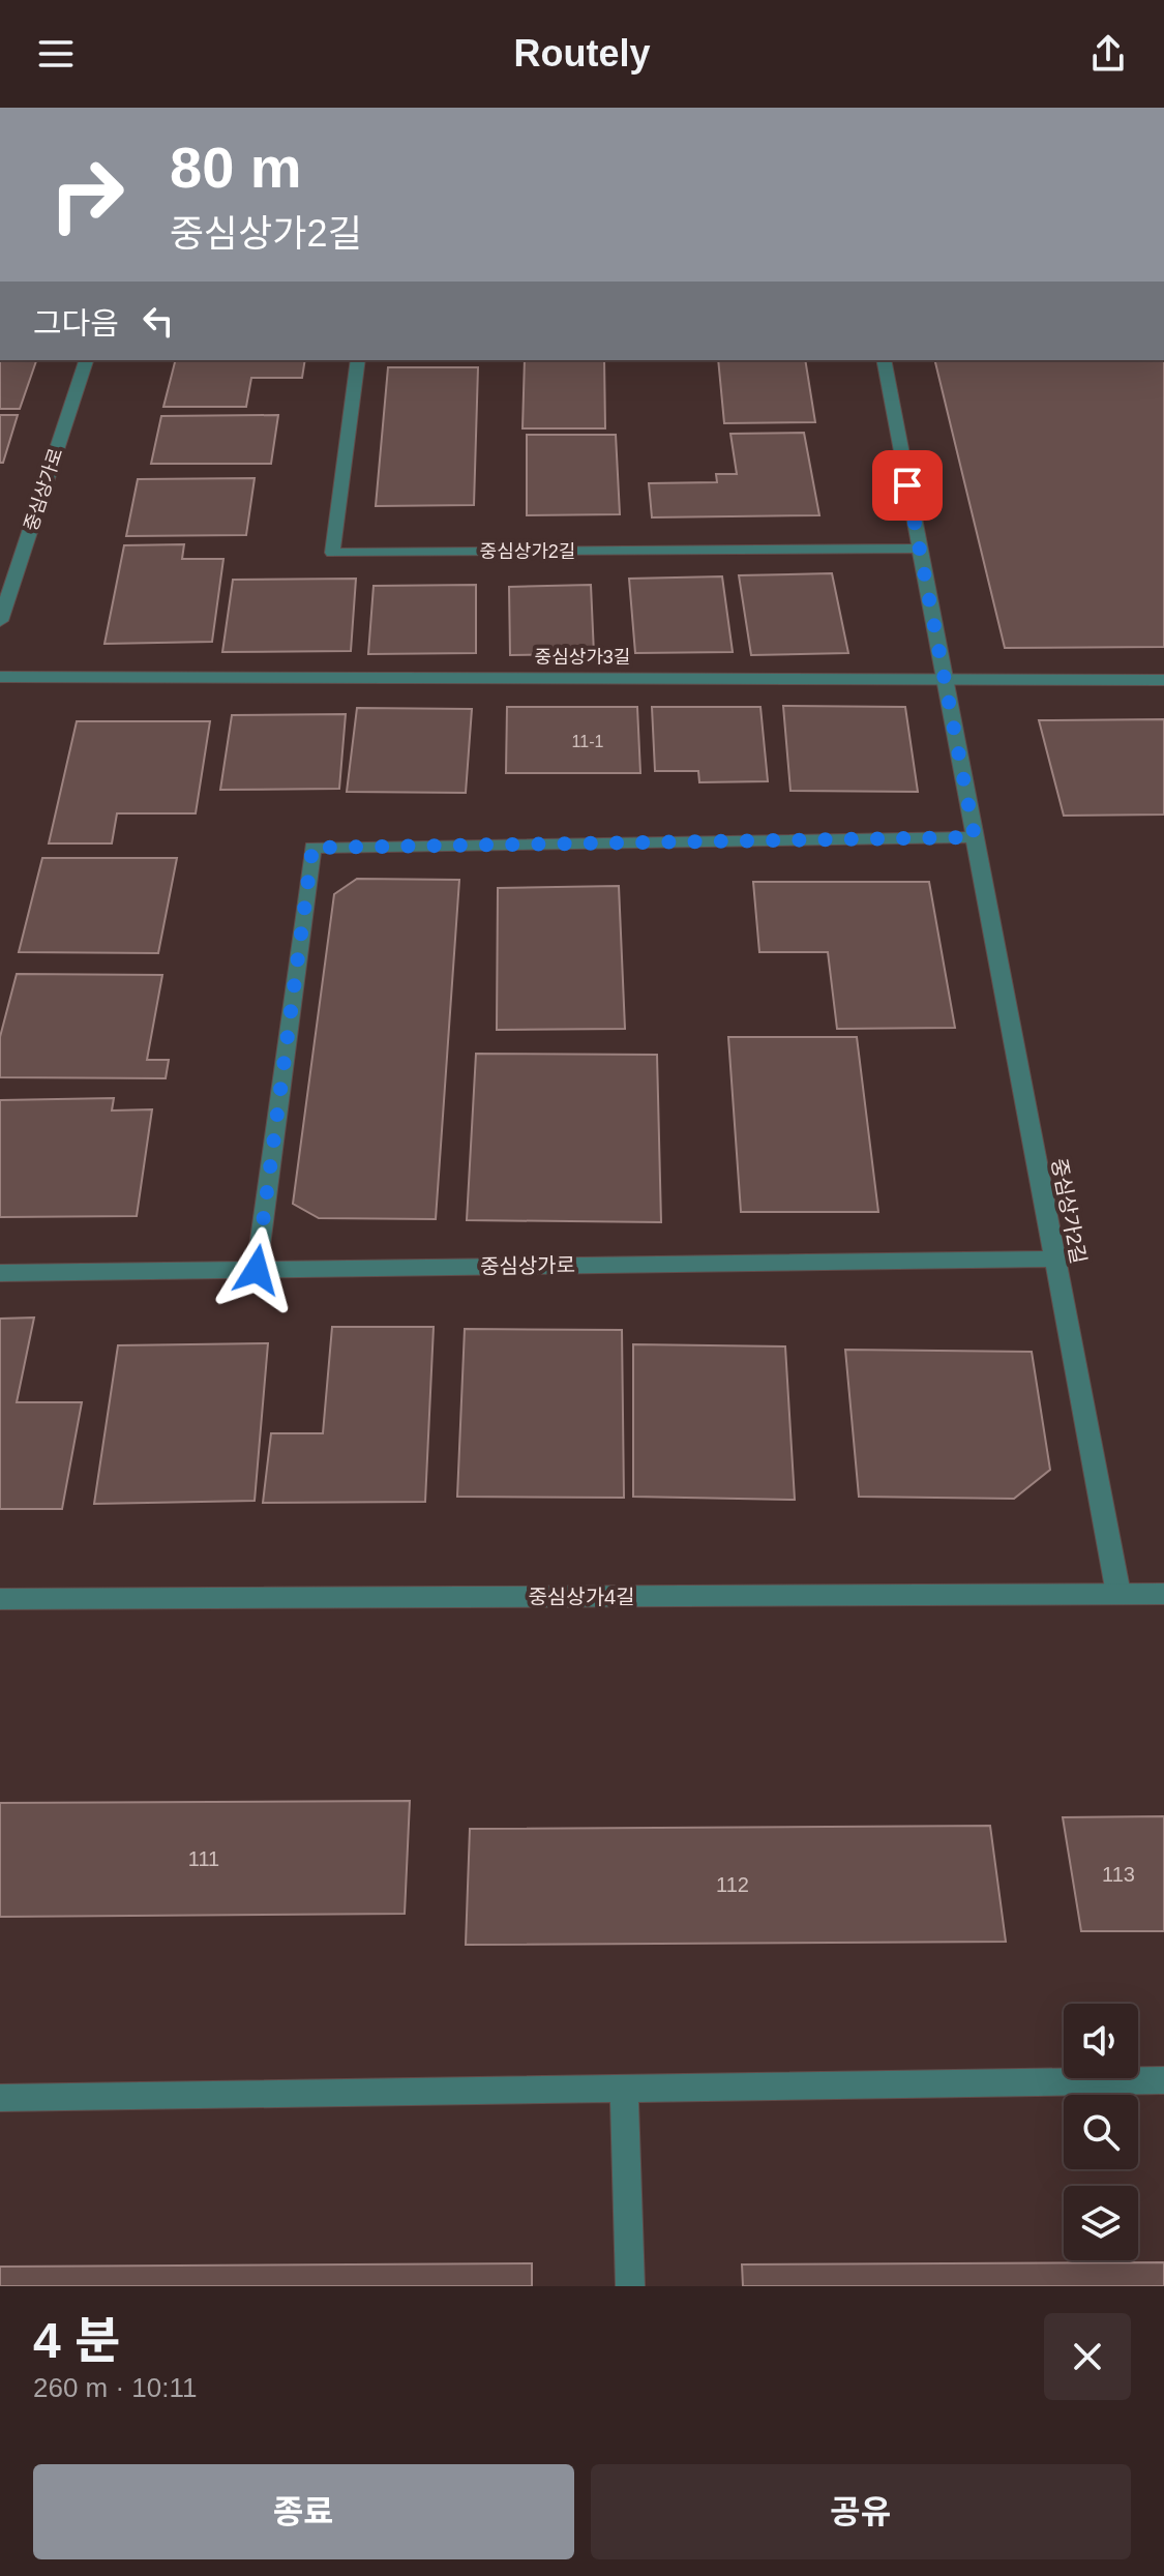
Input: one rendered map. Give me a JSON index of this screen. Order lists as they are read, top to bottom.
{
  "streets": {
    "street": [
      "중심상가로",
      "중심상가2길",
      "중심상가3길",
      "중심상가4길"
    ]
  },
  "crossings": [
    ["중심상가로", "중심상가2길"],
    ["중심상가2길", "중심상가3길"],
    ["중심상가2길", "중심상가4길"]
  ],
  "house_numbers": [
    "11-1",
    "111",
    "113",
    "112"
  ],
  "page": {
    "header": "Routely",
    "turn": ["80 m", "중심상가2길"],
    "then": "그다음",
    "heading": ["4 분", "260 m · 10:11"],
    "buttons": ["종료", "공유"]
  }
}
